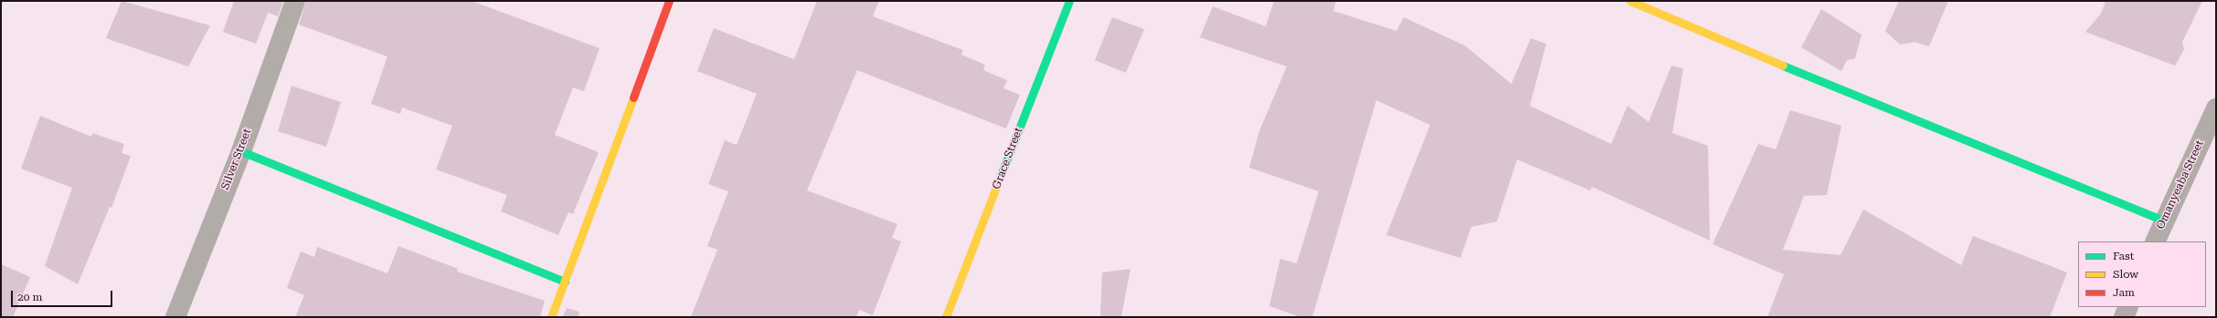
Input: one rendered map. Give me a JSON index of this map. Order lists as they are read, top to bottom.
{
  "streets": {
    "street": ["Grace Street", "Silver Street", "Omanyeaba Street"]
  },
  "legend": ["Fast", "Slow", "Jam"],
  "scale_bar": "20 m"
}
